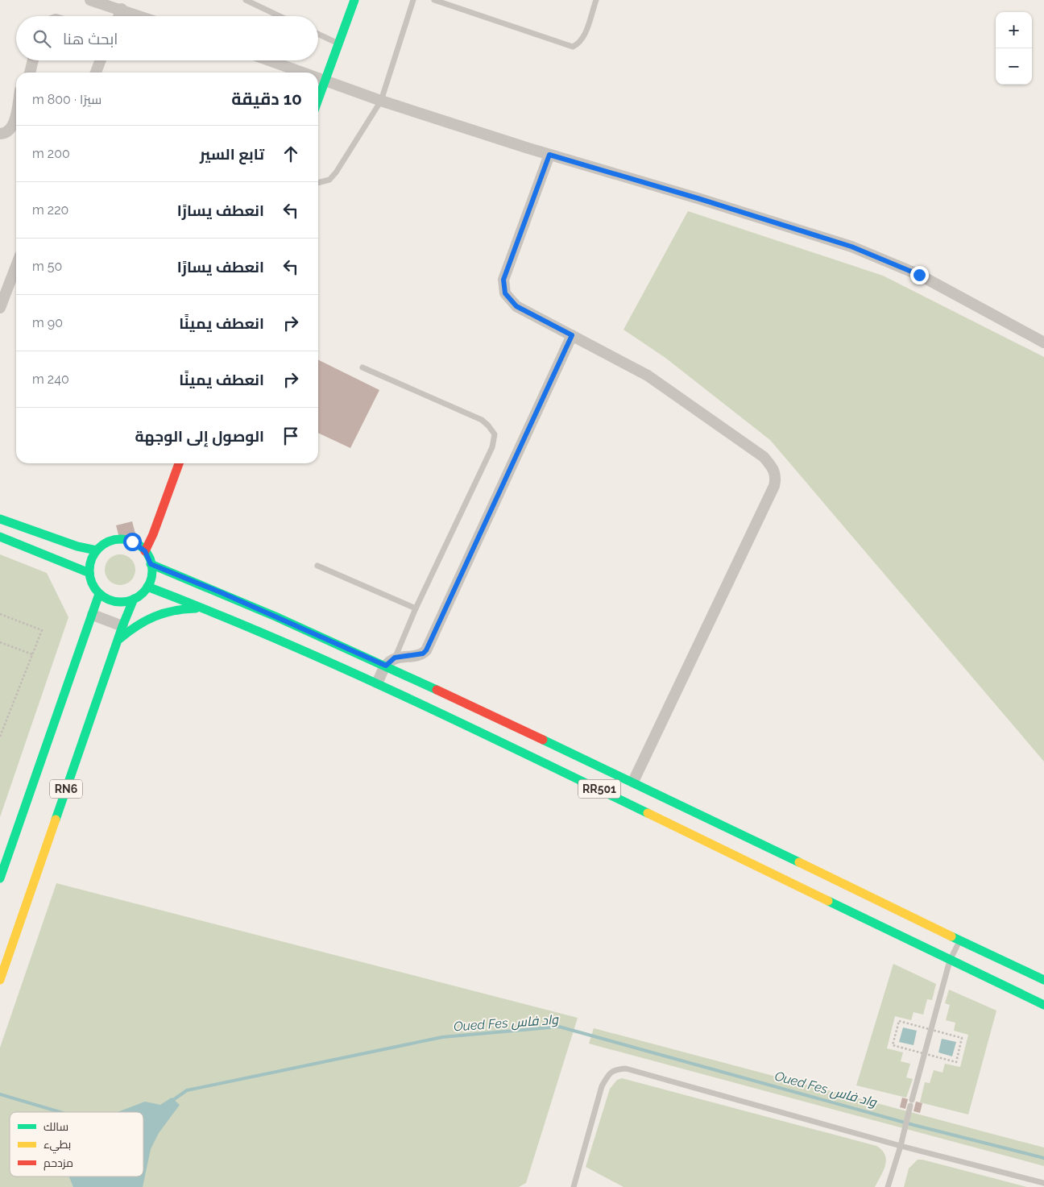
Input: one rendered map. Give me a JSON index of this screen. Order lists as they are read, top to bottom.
{
  "streets": {
    "main road": ["RN6", "RR501"]
  },
  "crossings": [
    ["RN6", "RR501"]
  ],
  "water": ["Oued Fes واد فاس"],
  "legend": ["سالك", "بطيء", "مزدحم"],
  "page": {
    "map_buttons": ["+", "−"],
    "search": "ابحث هنا",
    "heading": ["10 دقيقة", "سيرًا · 800 m"],
    "list": [
      ["تابع السير", "200 m"],
      ["انعطف يسارًا", "220 m"],
      ["انعطف يسارًا", "50 m"],
      ["انعطف يمينًا", "90 m"],
      ["انعطف يمينًا", "240 m"],
      "الوصول إلى الوجهة"
    ]
  }
}
